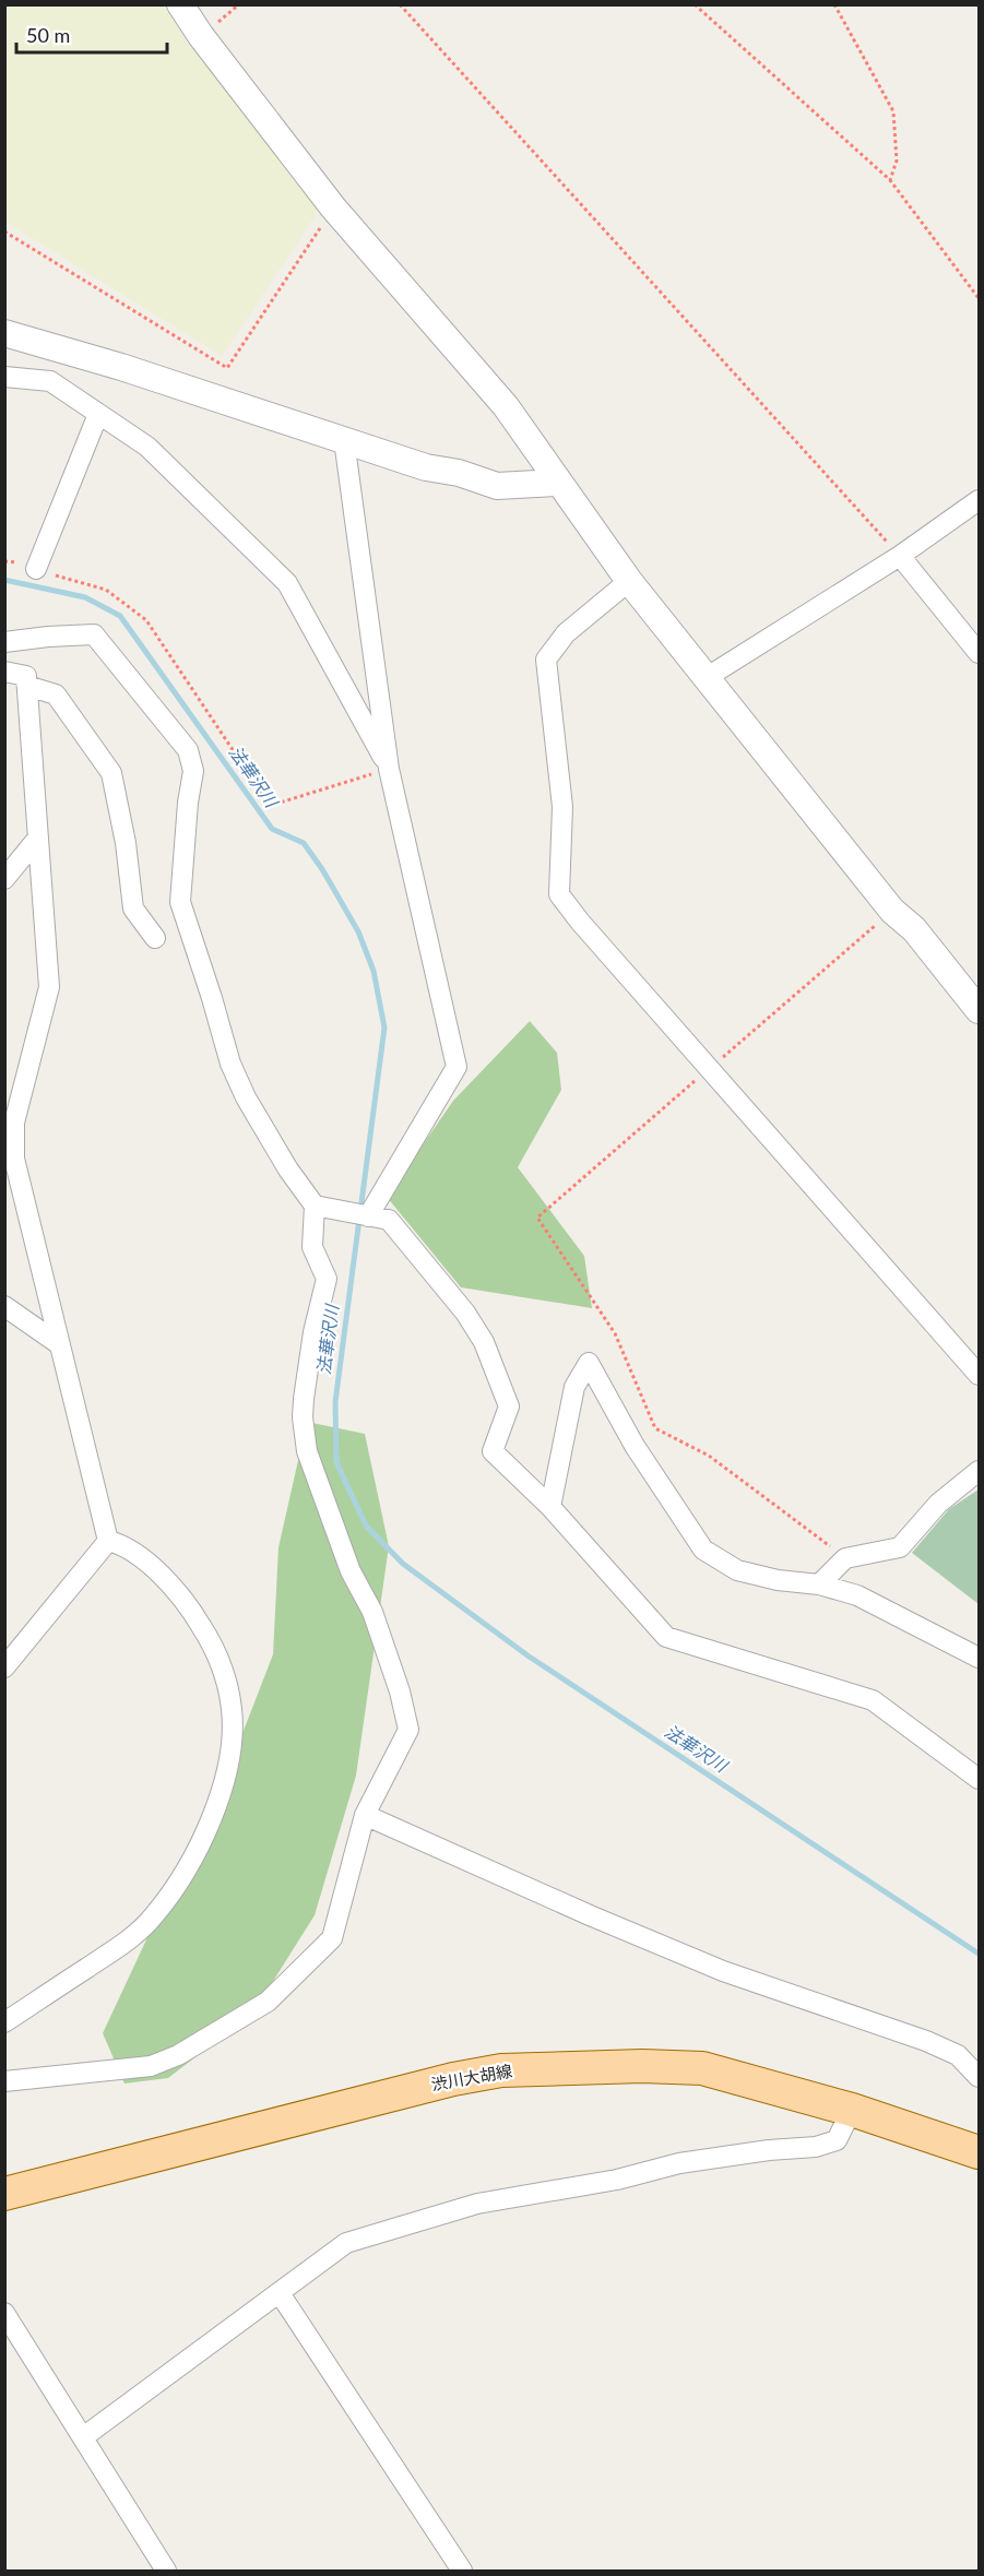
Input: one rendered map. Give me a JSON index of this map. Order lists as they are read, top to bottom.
{
  "streets": {
    "main road": ["渋川大胡線"]
  },
  "water": ["法華沢川"],
  "scale_bar": "50 m"
}
